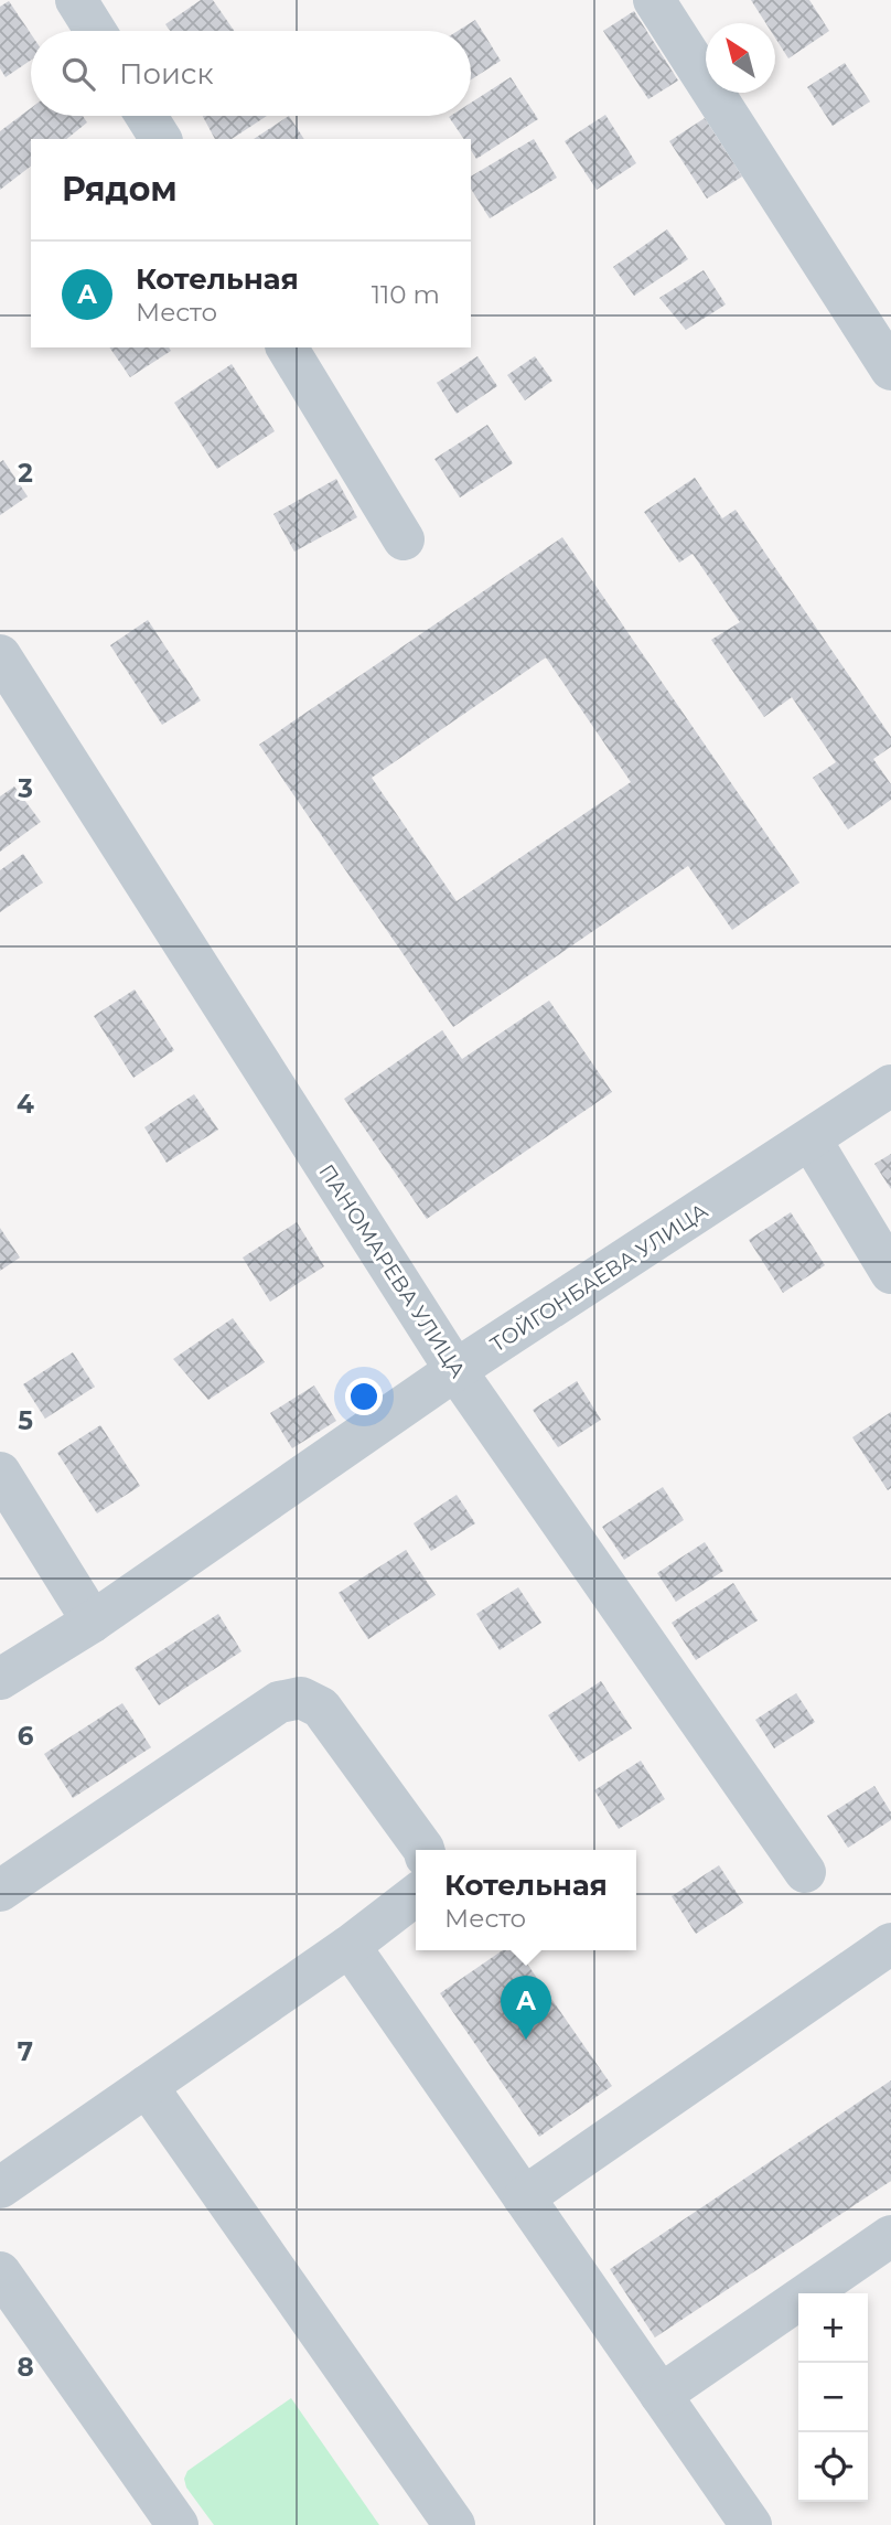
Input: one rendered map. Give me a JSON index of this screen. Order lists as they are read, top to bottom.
{
  "streets": {
    "street": ["ПАНОМАРЕВА УЛИЦА", "ТОЙГОНБАЕВА УЛИЦА"]
  },
  "crossings": [
    ["ПАНОМАРЕВА УЛИЦА", "ТОЙГОНБАЕВА УЛИЦА"]
  ],
  "north": "top left",
  "page": {
    "search": "Поиск",
    "heading": "Рядом",
    "list": [
      {
        "mark": "A",
        "name": "Котельная",
        "note": "Место",
        "value": "110 m"
      }
    ],
    "popup": ["Котельная", "Место"],
    "pins": "A",
    "map_buttons": ["+", "−"]
  },
  "grid": {
    "rows": [
      "2",
      "3",
      "4",
      "5",
      "6",
      "7",
      "8"
    ]
  }
}
